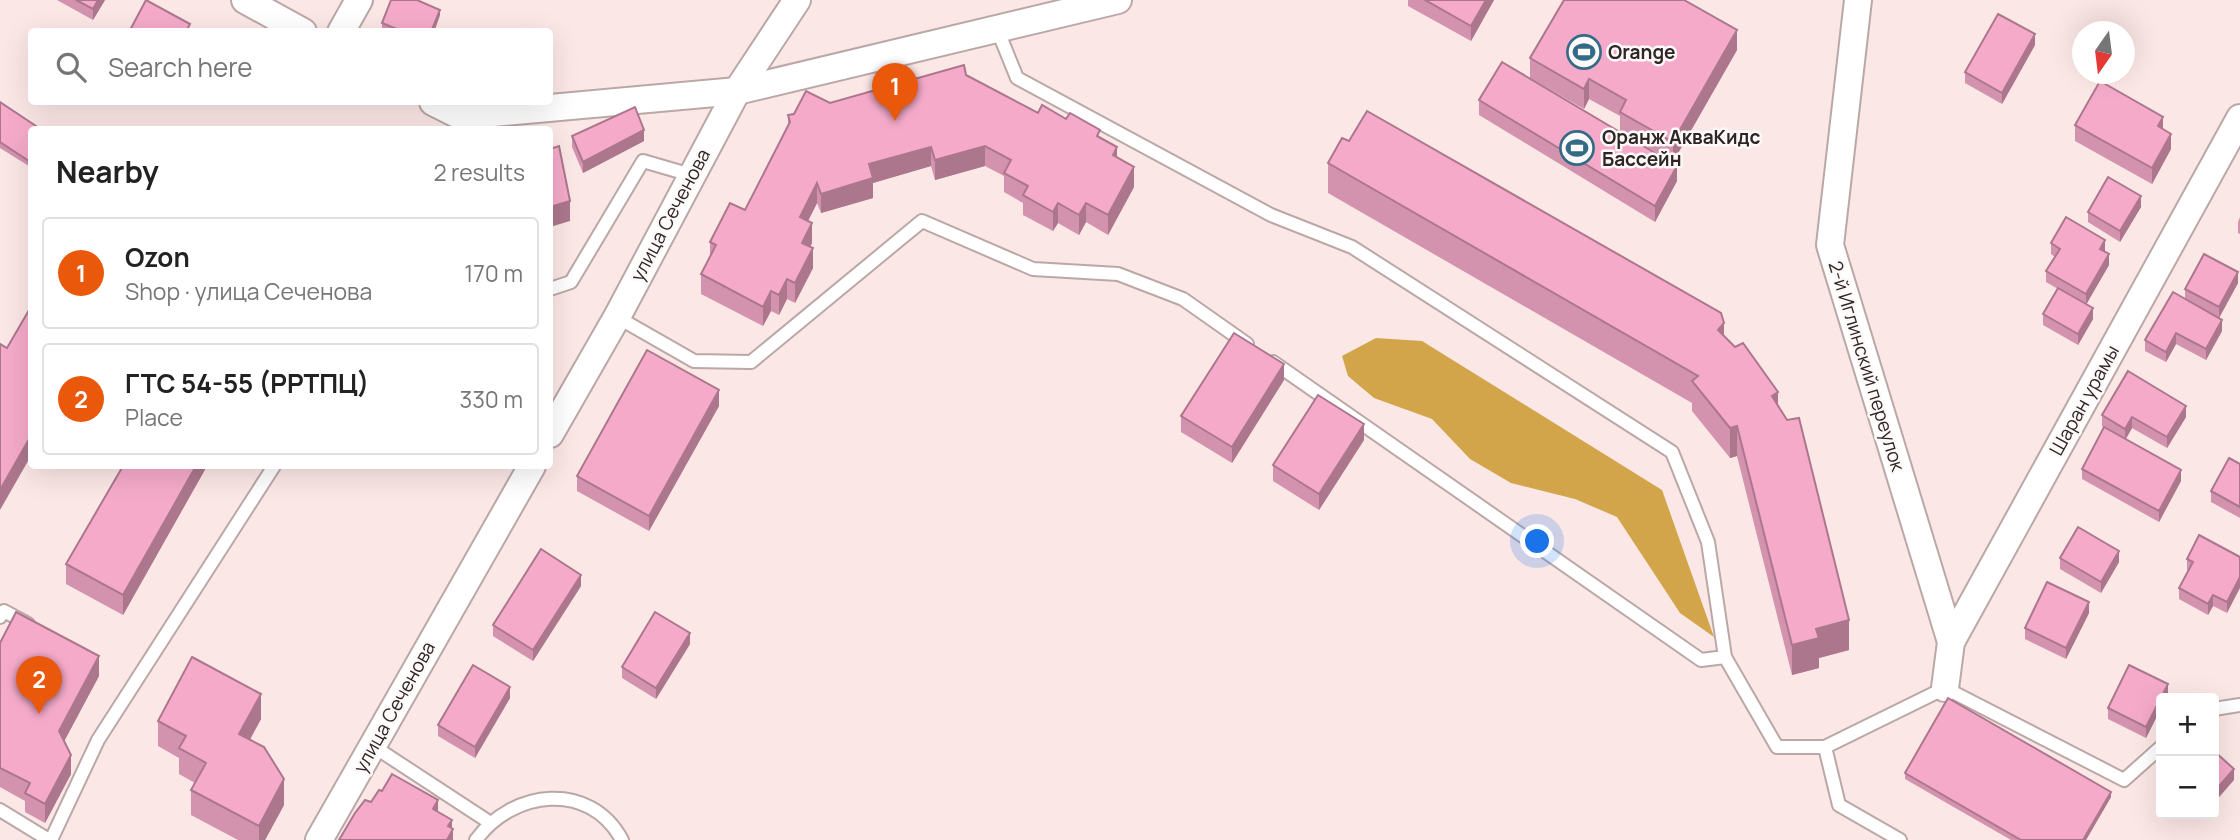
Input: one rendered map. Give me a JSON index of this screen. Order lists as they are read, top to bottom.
{
  "streets": {
    "street": ["улица Сеченова", "2-й Иглинский переулок", "Шаран урамы"]
  },
  "crossings": [
    ["2-й Иглинский переулок", "Шаран урамы"]
  ],
  "places": {
    "sports": ["Orange", "Оранж АкваКидс Бассейн"]
  },
  "north": "bottom",
  "page": {
    "search": "Search here",
    "pins": ["1", "2"],
    "heading": ["Nearby", "2 results"],
    "list": [
      {
        "mark": "1",
        "name": "Ozon",
        "note": "Shop · улица Сеченова",
        "value": "170 m"
      },
      {
        "mark": "2",
        "name": "ГТС 54-55 (РРТПЦ)",
        "note": "Place",
        "value": "330 m"
      }
    ],
    "map_buttons": ["+", "−"]
  }
}
